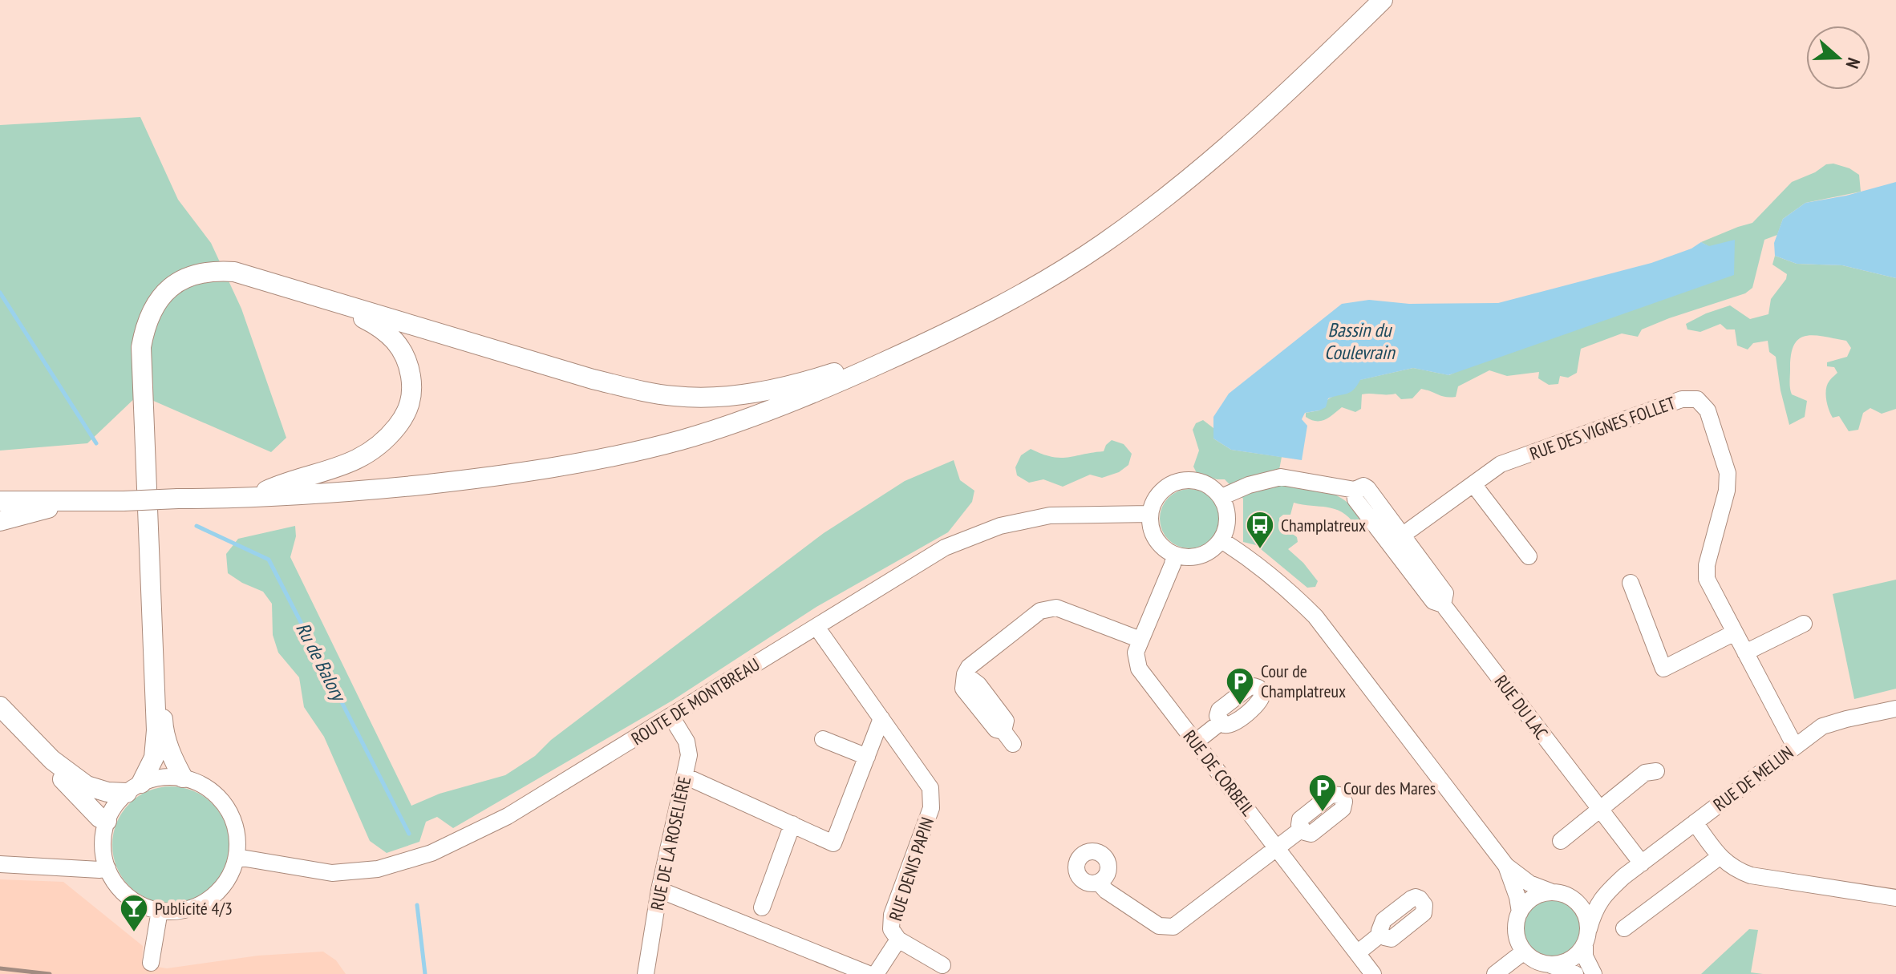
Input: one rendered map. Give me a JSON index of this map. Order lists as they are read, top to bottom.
{
  "streets": {
    "street": [
      "RUE DES VIGNES FOLLET",
      "ROUTE DE MONTBREAU",
      "RUE DU LAC",
      "RUE DE CORBEIL",
      "RUE DE MELUN",
      "RUE DE LA ROSELIÈRE",
      "RUE DENIS PAPIN"
    ]
  },
  "crossings": [
    ["RUE DES VIGNES FOLLET", "RUE DU LAC"],
    ["RUE DES VIGNES FOLLET", "RUE DE MELUN"],
    ["ROUTE DE MONTBREAU", "RUE DU LAC"],
    ["ROUTE DE MONTBREAU", "RUE DE CORBEIL"],
    ["ROUTE DE MONTBREAU", "RUE DE LA ROSELIÈRE"],
    ["ROUTE DE MONTBREAU", "RUE DENIS PAPIN"],
    ["RUE DU LAC", "RUE DE CORBEIL"],
    ["RUE DU LAC", "RUE DE MELUN"]
  ],
  "water": ["Bassin du Coulevrain", "Ru de Balory"],
  "places": {
    "bus stop": ["Champlatreux"],
    "parking": ["Cour de Champlatreux", "Cour des Mares"],
    "bar": ["Publicité 4/3"]
  },
  "north": "right"
}
